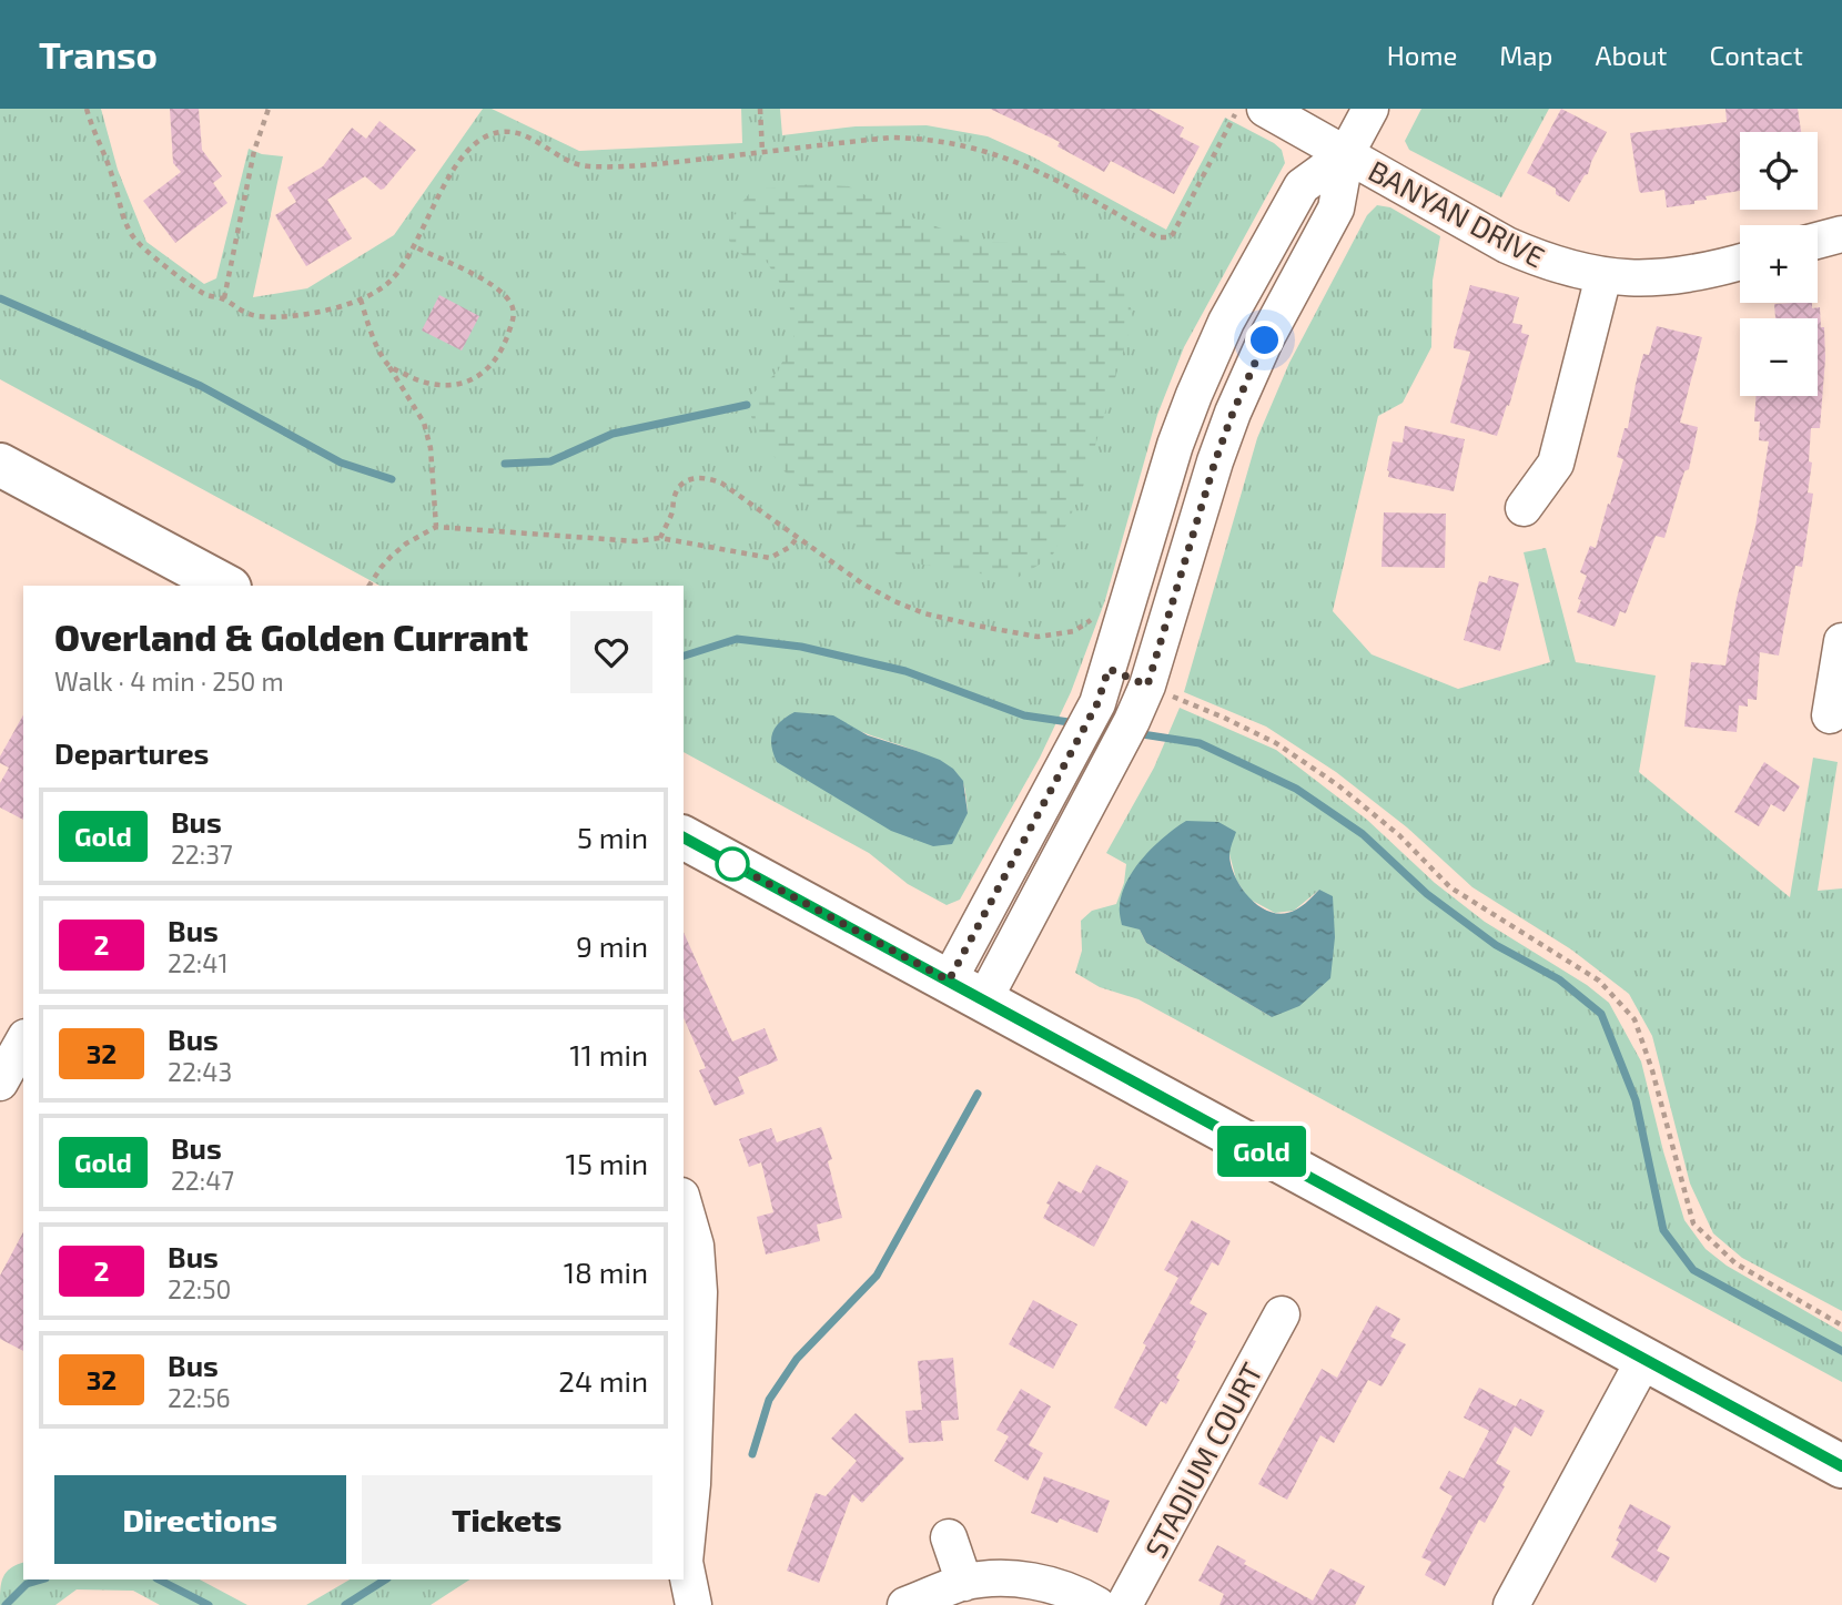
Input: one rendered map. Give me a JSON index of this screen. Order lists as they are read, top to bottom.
{
  "streets": {
    "street": ["BANYAN DRIVE", "STADIUM COURT"]
  },
  "lines": ["bus line Gold"],
  "page": {
    "header": "Transo",
    "nav": [
      "Home",
      "Map",
      "About",
      "Contact"
    ],
    "on_map": "Gold",
    "map_buttons": ["+", "−"],
    "heading": [
      ["Overland & Golden Currant", "Walk · 4 min · 250 m"],
      "Departures"
    ],
    "list": [
      {
        "mark": "Gold",
        "name": "Bus",
        "note": "22:37",
        "value": "5 min"
      },
      {
        "mark": "2",
        "name": "Bus",
        "note": "22:41",
        "value": "9 min"
      },
      {
        "mark": "32",
        "name": "Bus",
        "note": "22:43",
        "value": "11 min"
      },
      {
        "mark": "Gold",
        "name": "Bus",
        "note": "22:47",
        "value": "15 min"
      },
      {
        "mark": "2",
        "name": "Bus",
        "note": "22:50",
        "value": "18 min"
      },
      {
        "mark": "32",
        "name": "Bus",
        "note": "22:56",
        "value": "24 min"
      }
    ],
    "buttons": ["Directions", "Tickets"]
  }
}
